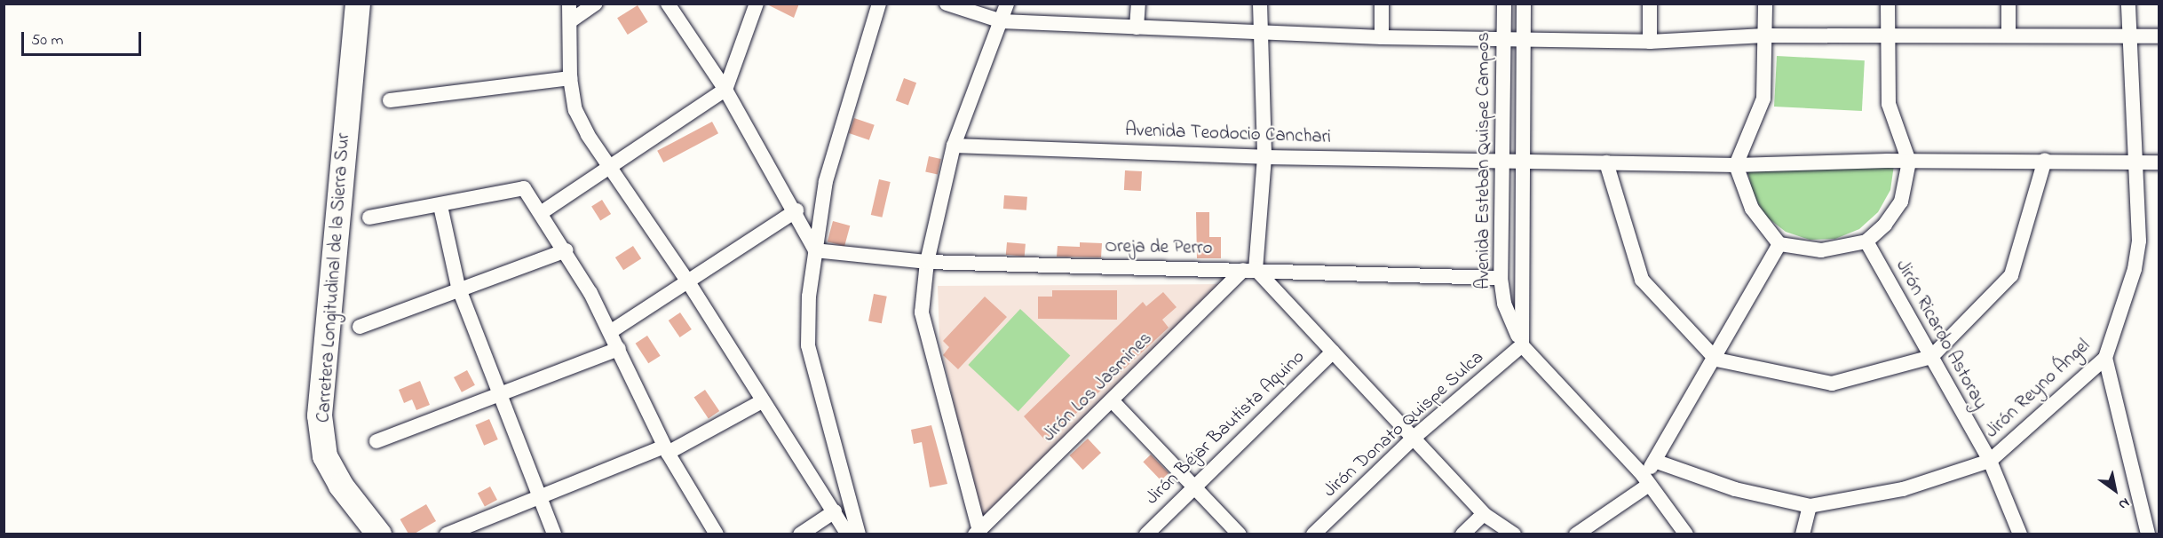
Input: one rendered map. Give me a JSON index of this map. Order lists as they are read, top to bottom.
{
  "streets": {
    "highway": ["Carretera Longitudinal de la Sierra Sur"],
    "street": [
      "Avenida Teodocio Canchari",
      "Avenida Esteban Quispe Campos",
      "Oreja de Perro",
      "Jirón Ricardo Astoray",
      "Jirón Los Jasmines",
      "Jirón Reyno Ángel",
      "Jirón Donato Quispe Sulca",
      "Jirón Béjar Bautista Aquino"
    ]
  },
  "crossings": [
    ["Avenida Teodocio Canchari", "Avenida Esteban Quispe Campos"],
    ["Avenida Teodocio Canchari", "Jirón Reyno Ángel"],
    ["Avenida Esteban Quispe Campos", "Oreja de Perro"],
    ["Avenida Esteban Quispe Campos", "Jirón Donato Quispe Sulca"],
    ["Oreja de Perro", "Jirón Los Jasmines"],
    ["Jirón Ricardo Astoray", "Jirón Reyno Ángel"]
  ],
  "scale_bar": "50 m",
  "north": "bottom right"
}
